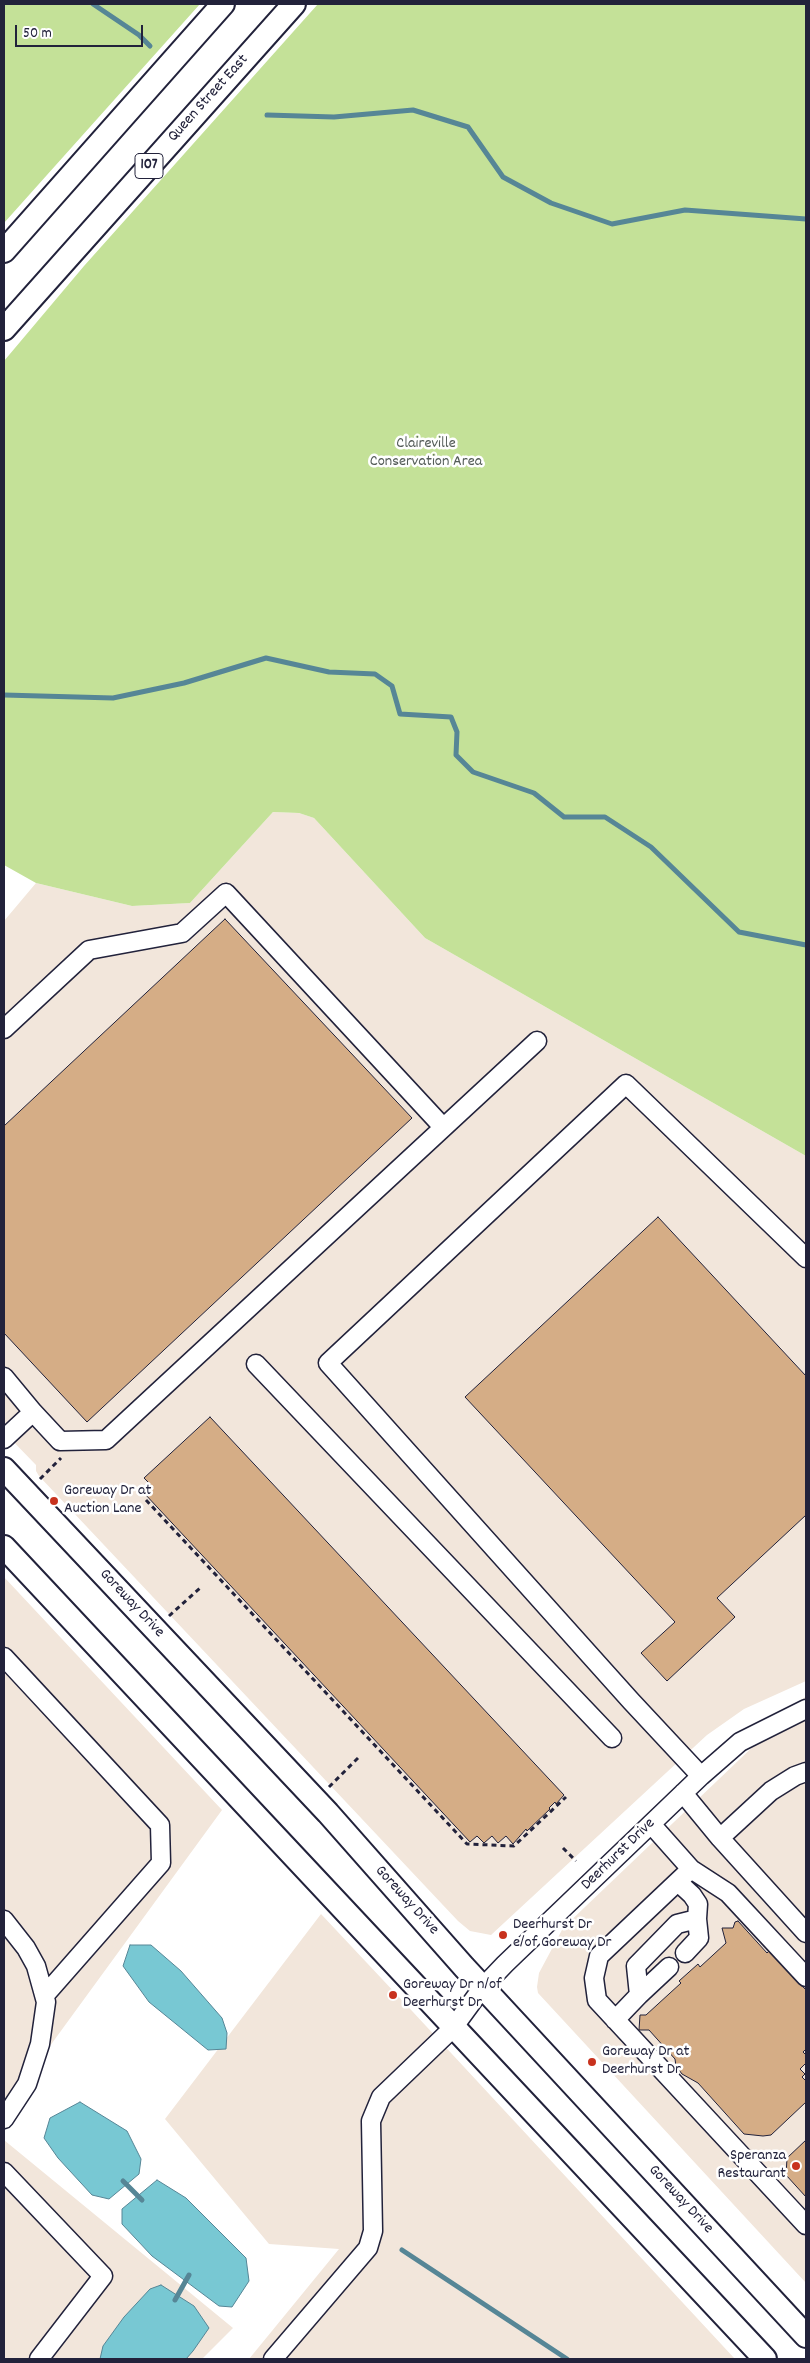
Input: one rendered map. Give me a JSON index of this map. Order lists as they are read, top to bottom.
{
  "streets": {
    "main road": ["Queen Street East", "107", "Goreway Drive"],
    "street": ["Deerhurst Drive"]
  },
  "crossings": [
    ["Goreway Drive", "Deerhurst Drive"]
  ],
  "parks": ["Claireville Conservation Area"],
  "places": [
    "Goreway Dr at Auction Lane",
    "Deerhurst Dr e/of Goreway Dr",
    "Goreway Dr n/of Deerhurst Dr",
    "Goreway Dr at Deerhurst Dr",
    "Speranza Restaurant"
  ],
  "scale_bar": "50 m"
}
